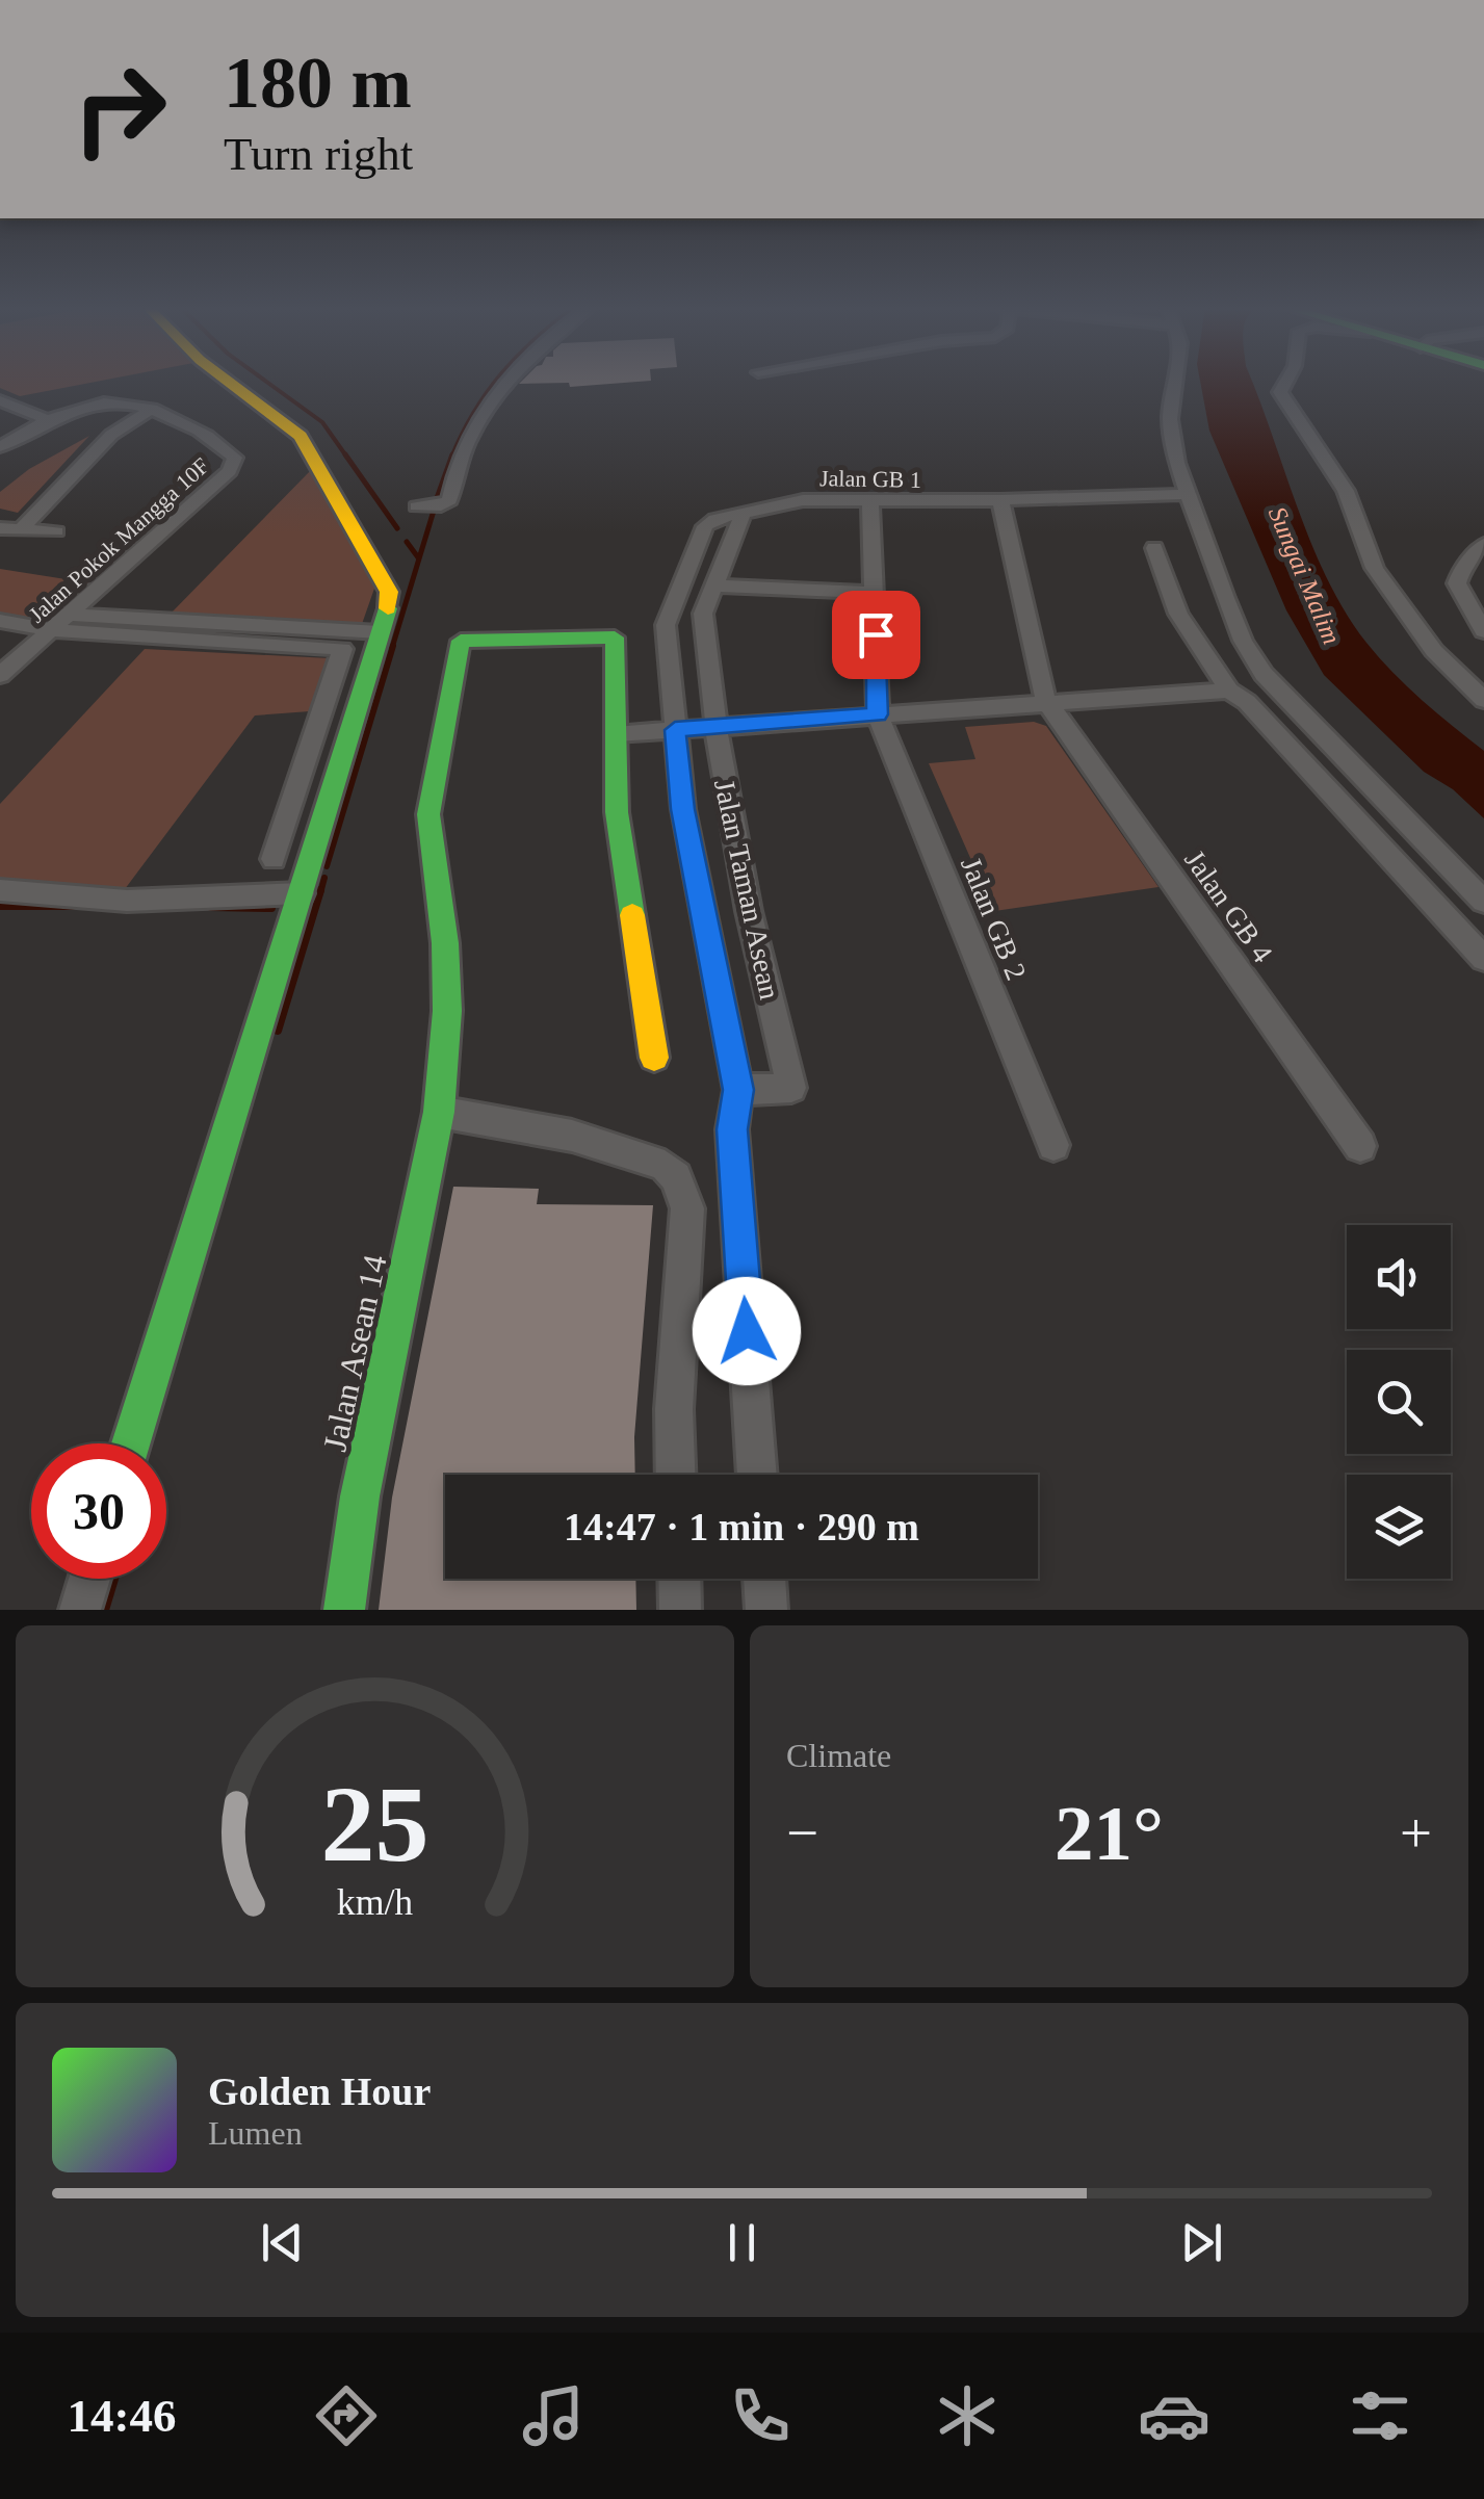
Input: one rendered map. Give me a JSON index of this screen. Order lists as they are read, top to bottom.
{
  "streets": {
    "street": [
      "Jalan GB 1",
      "Jalan Pokok Mangga 10F",
      "Jalan Taman Asean",
      "Jalan GB 4",
      "Jalan GB 2",
      "Jalan Asean 14"
    ]
  },
  "crossings": [
    ["Jalan GB 1", "Jalan Taman Asean"],
    ["Jalan GB 1", "Jalan GB 4"]
  ],
  "water": ["Sungai Malim"],
  "page": {
    "turn": ["180 m", "Turn right"],
    "limit": "30",
    "trip": "14:47 · 1 min · 290 m",
    "tile": "Climate",
    "heat": ["−", "21°", "+"],
    "song": ["Golden Hour", "Lumen"],
    "tabs": "14:46",
    "gauge": ["25", "km/h"]
  }
}
